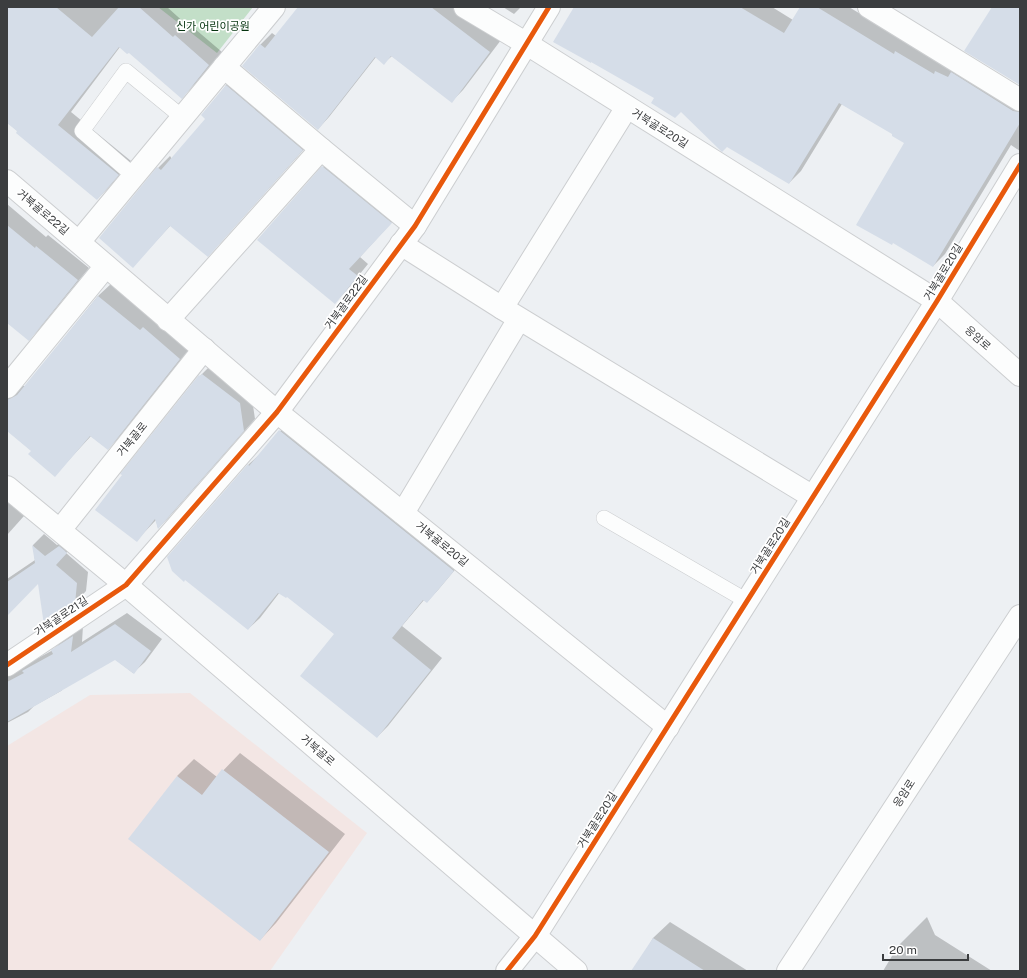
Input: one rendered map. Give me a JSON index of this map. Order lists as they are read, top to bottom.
{
  "streets": {
    "street": [
      "거북골로20길",
      "거북골로22길",
      "응암로",
      "거북골로",
      "거북골로21길"
    ]
  },
  "crossings": [
    ["거북골로20길", "거북골로22길"],
    ["거북골로20길", "응암로"],
    ["거북골로20길", "거북골로"],
    ["거북골로22길", "거북골로"],
    ["거북골로22길", "거북골로21길"],
    ["거북골로", "거북골로21길"]
  ],
  "parks": ["신가 어린이공원"],
  "scale_bar": "20 m"
}
